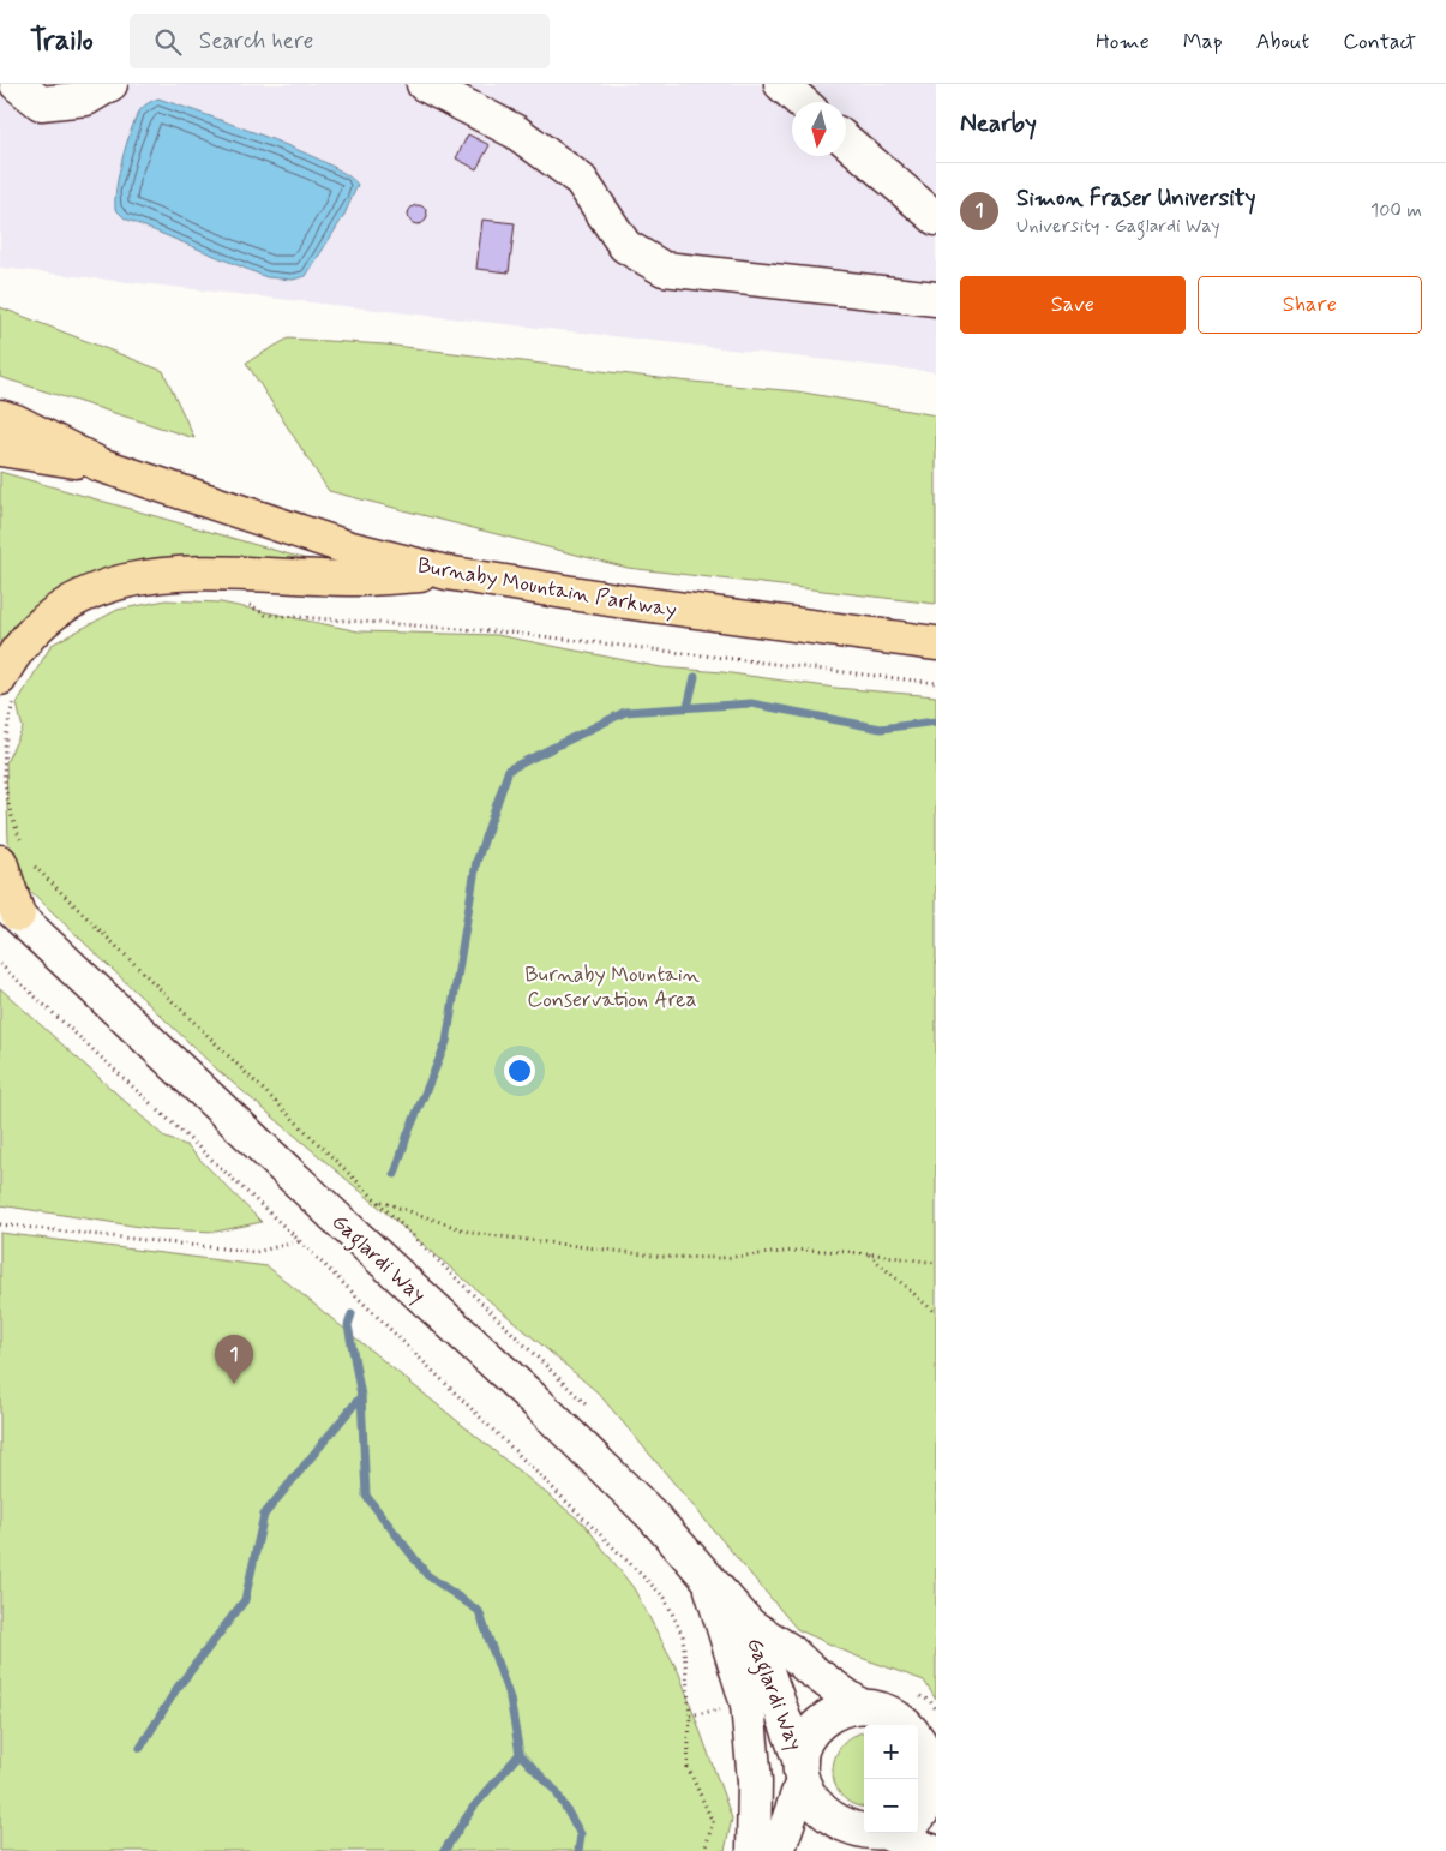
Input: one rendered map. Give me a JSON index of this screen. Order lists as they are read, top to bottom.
{
  "streets": {
    "main road": ["Burnaby Mountain Parkway"],
    "street": ["Gaglardi Way"]
  },
  "parks": ["Burnaby Mountain Conservation Area"],
  "north": "bottom",
  "page": {
    "header": "Trailo",
    "search": "Search here",
    "nav": [
      "Home",
      "Map",
      "About",
      "Contact"
    ],
    "heading": "Nearby",
    "list": [
      {
        "mark": "1",
        "name": "Simon Fraser University",
        "note": "University · Gaglardi Way",
        "value": "100 m"
      }
    ],
    "buttons": ["Save", "Share"],
    "pins": "1",
    "map_buttons": ["+", "−"]
  }
}
